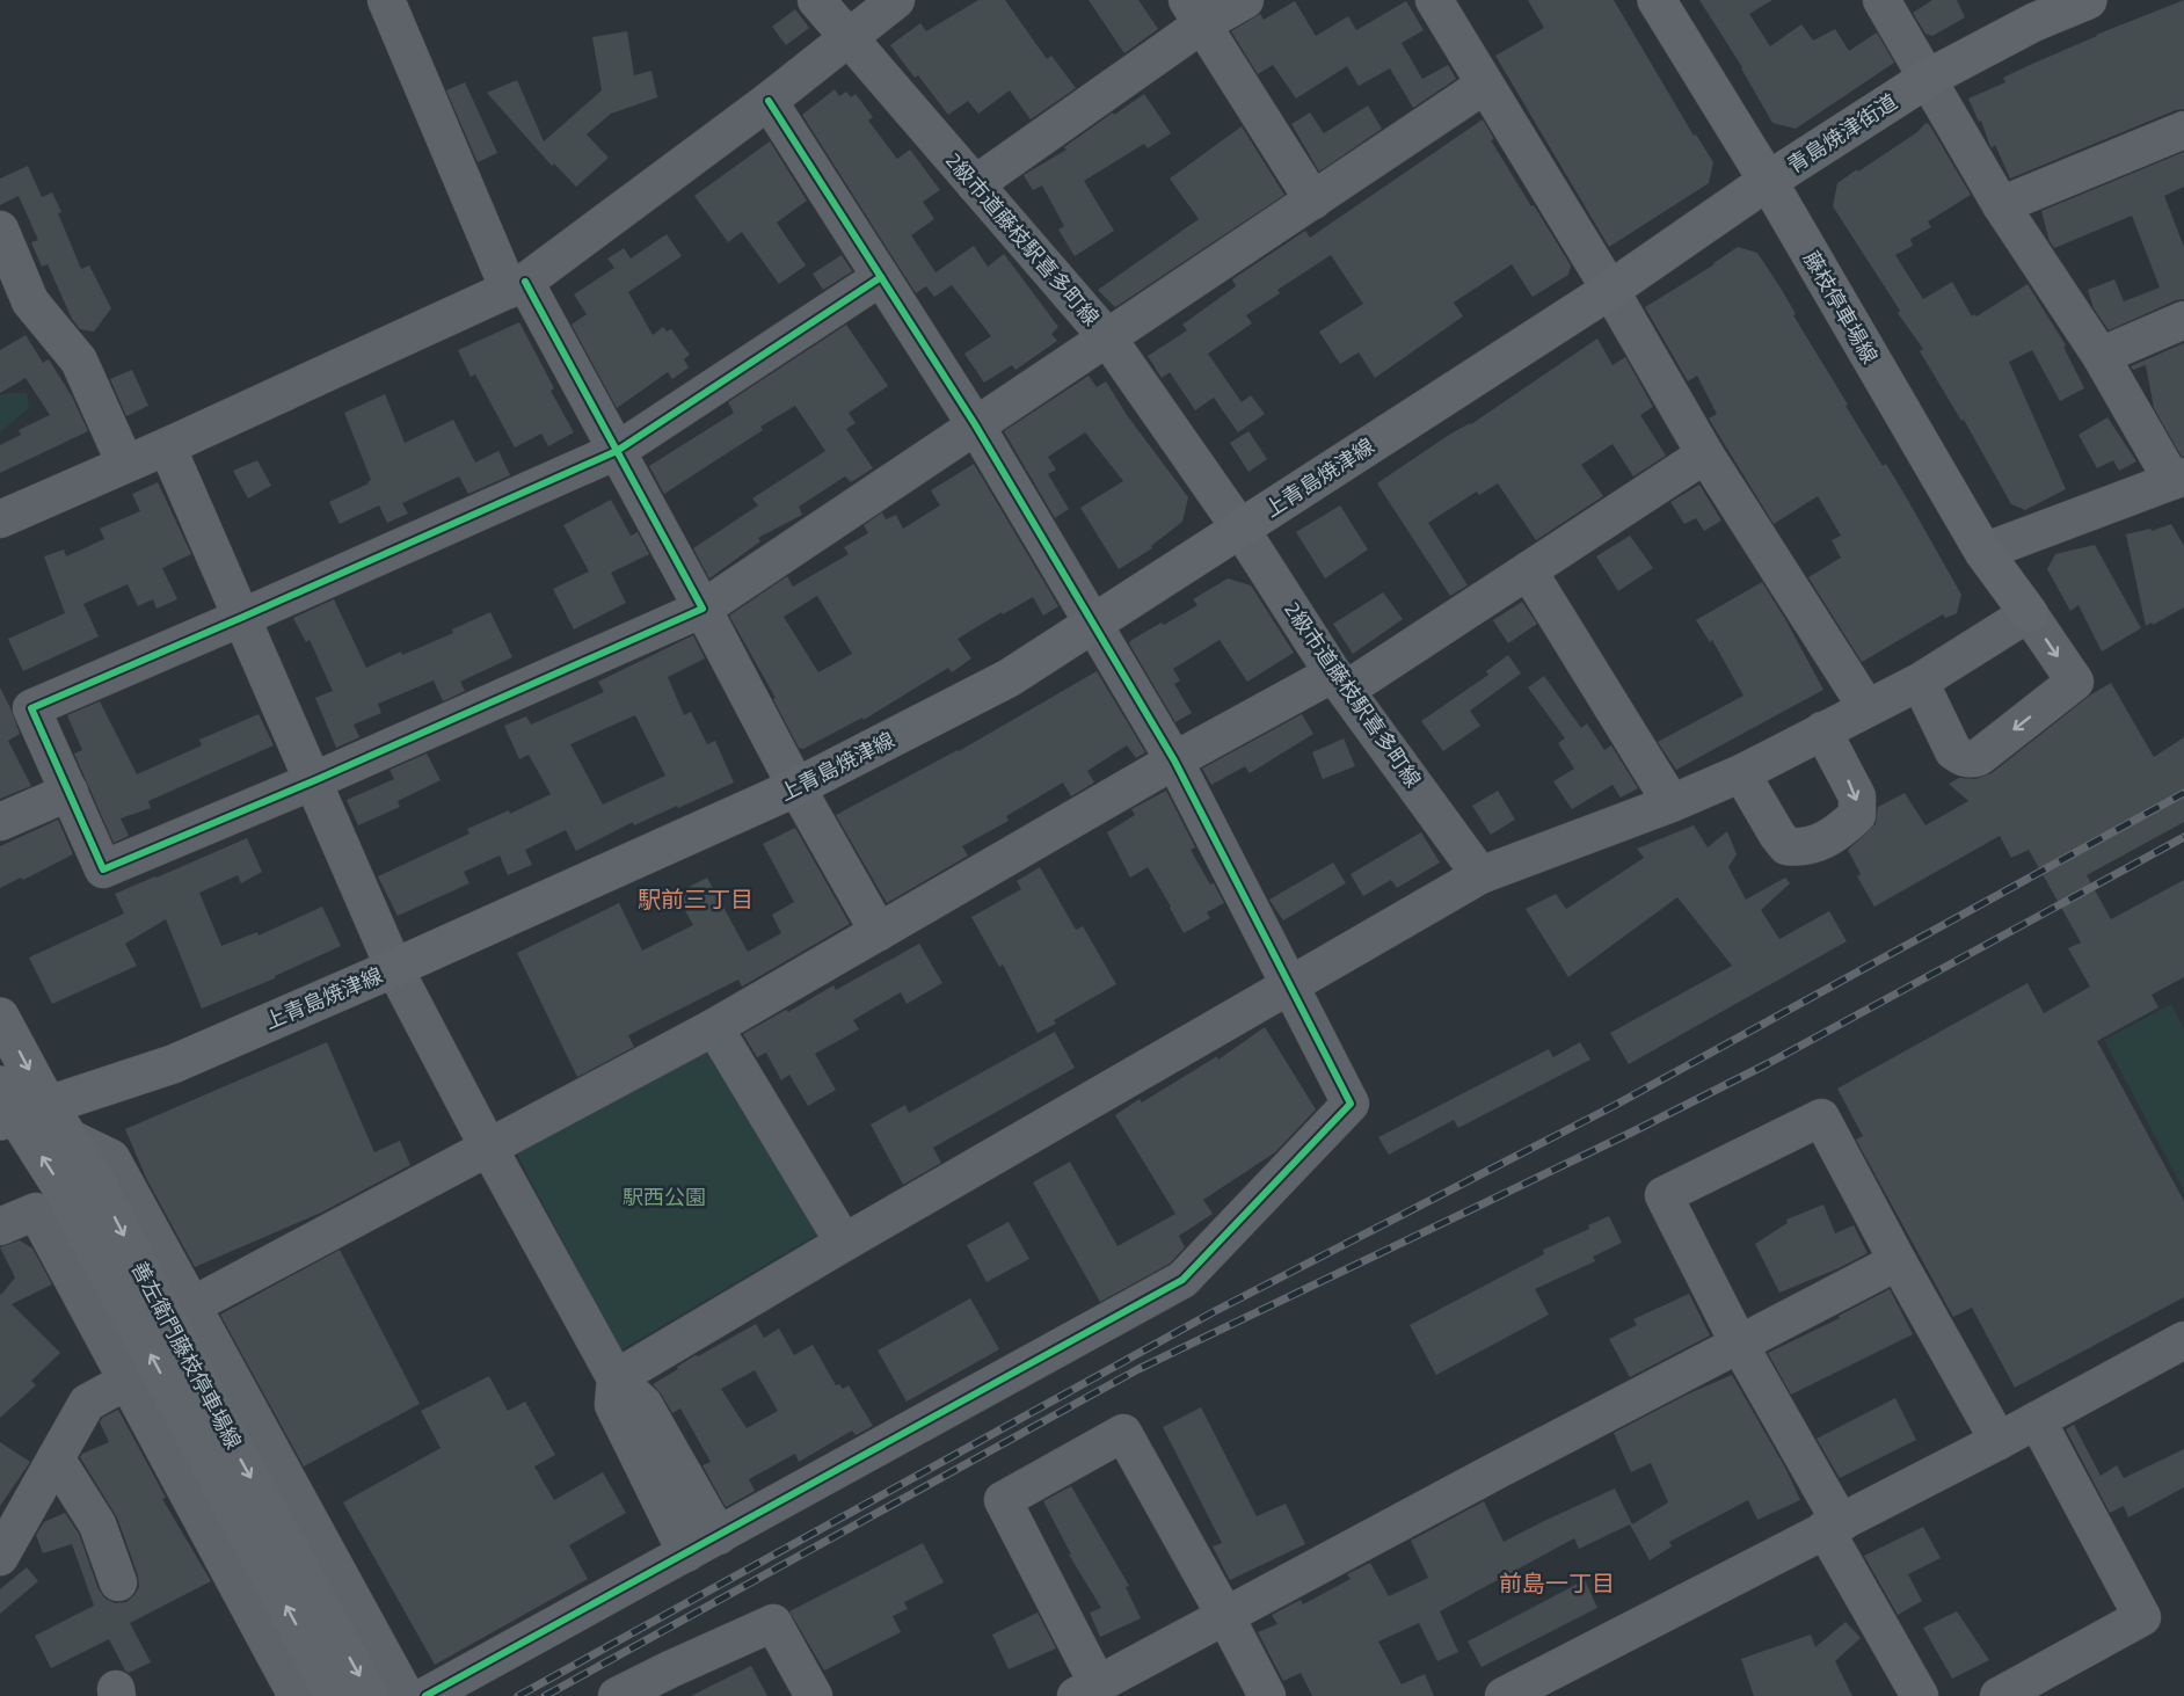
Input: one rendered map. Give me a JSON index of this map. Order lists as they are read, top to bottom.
{
  "streets": {
    "main road": [
      "青島焼津街道",
      "藤枝停車場線",
      "上青島焼津線",
      "善左衛門藤枝停車場線"
    ],
    "street": ["2級市道藤枝駅喜多町線"]
  },
  "crossings": [
    ["青島焼津街道", "藤枝停車場線"],
    ["青島焼津街道", "上青島焼津線"],
    ["2級市道藤枝駅喜多町線", "上青島焼津線"],
    ["上青島焼津線", "善左衛門藤枝停車場線"]
  ],
  "districts": ["駅前三丁目", "前島一丁目"],
  "parks": ["駅西公園"]
}
